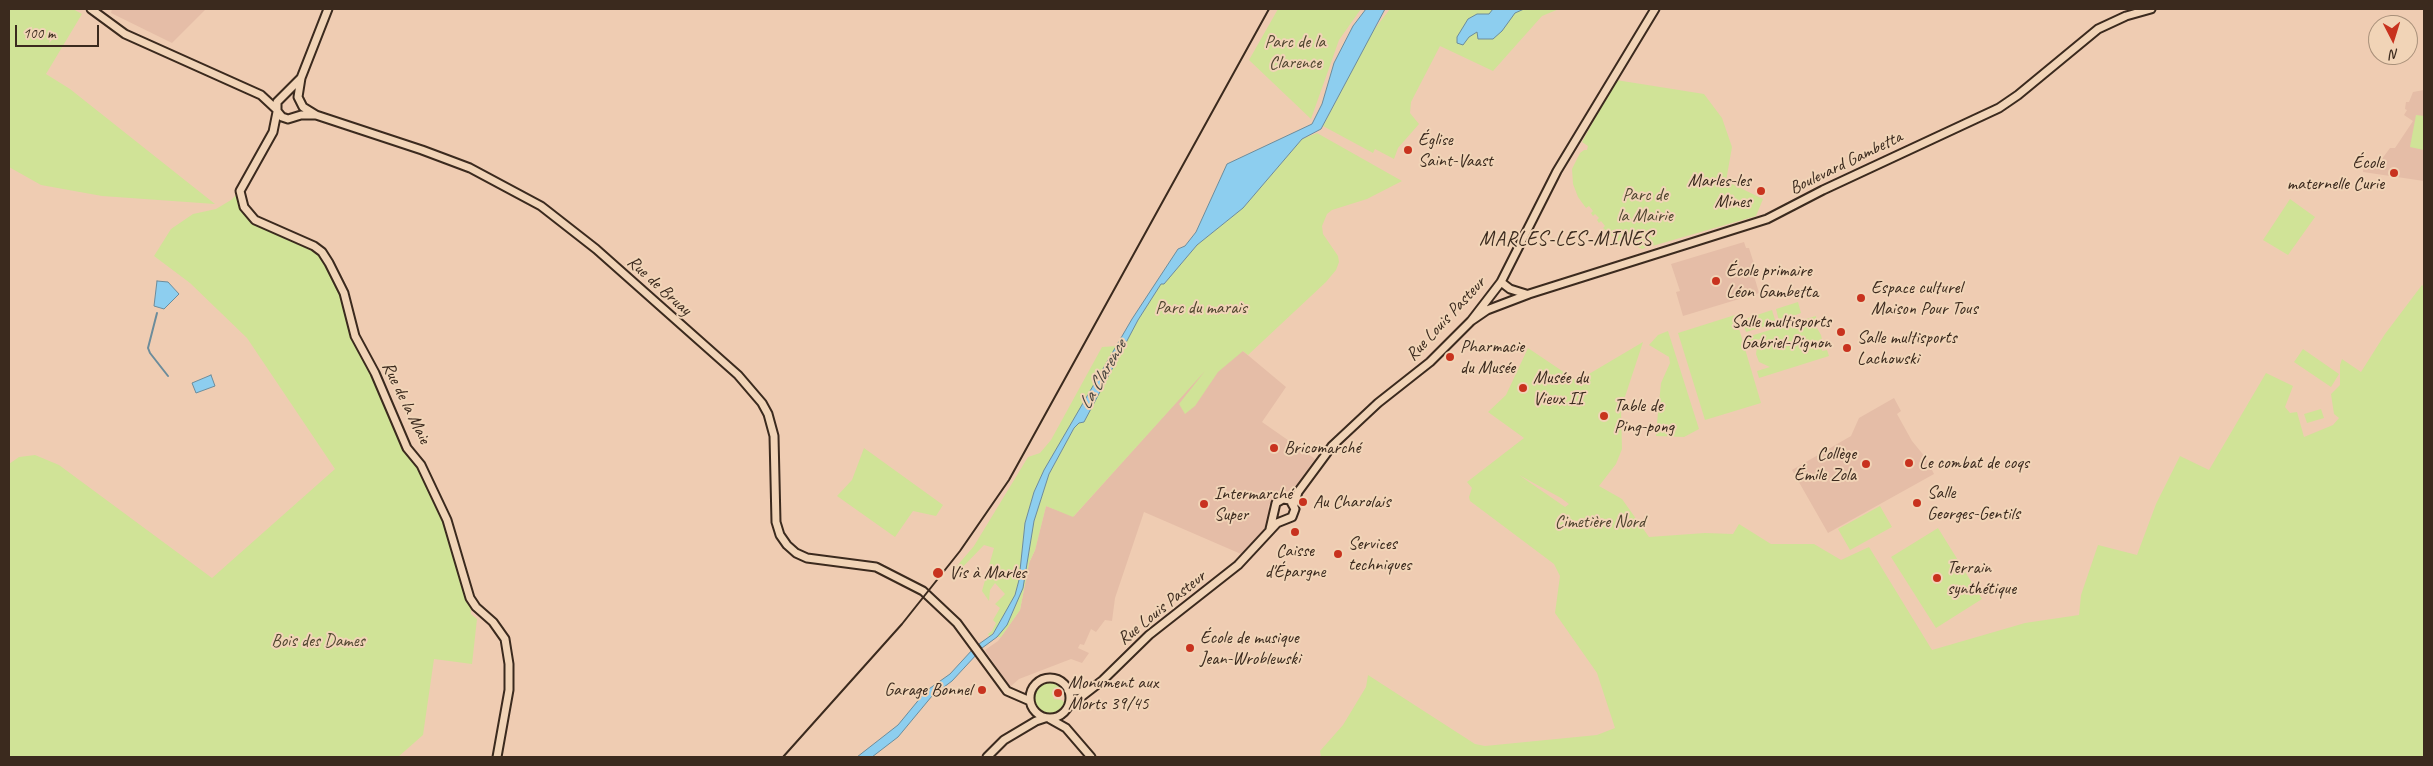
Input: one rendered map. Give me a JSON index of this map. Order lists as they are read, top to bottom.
{
  "streets": {
    "main road": [
      "Boulevard Gambetta",
      "Rue de Bruay",
      "Rue Louis Pasteur",
      "Rue de la Maie"
    ]
  },
  "crossings": [
    ["Boulevard Gambetta", "Rue Louis Pasteur"]
  ],
  "districts": ["MARLES-LES-MINES"],
  "water": ["La Clarence"],
  "parks": [
    "Parc de la Clarence",
    "Parc de la Mairie",
    "Parc du marais",
    "Cimetière Nord",
    "Bois des Dames"
  ],
  "places": [
    "Église Saint-Vaast",
    "École maternelle Curie",
    "Marles-les Mines",
    "École primaire Léon Gambetta",
    "Espace culturel Maison Pour Tous",
    "Salle multisports Gabriel-Pignon",
    "Salle multisports Lachowski",
    "Pharmacie du Musée",
    "Musée du Vieux II",
    "Table de Ping-pong",
    "Bricomarché",
    "Le combat de coqs",
    "Collège Émile Zola",
    "Au Charolais",
    "Salle Georges-Gentils",
    "Intermarché Super",
    "Caisse d'Épargne",
    "Services techniques",
    "Vis à Marles",
    "Terrain synthétique",
    "École de musique Jean-Wroblewski",
    "Garage Bonnel",
    "Monument aux Morts 39/45"
  ],
  "scale_bar": "100 m",
  "north": "bottom"
}
